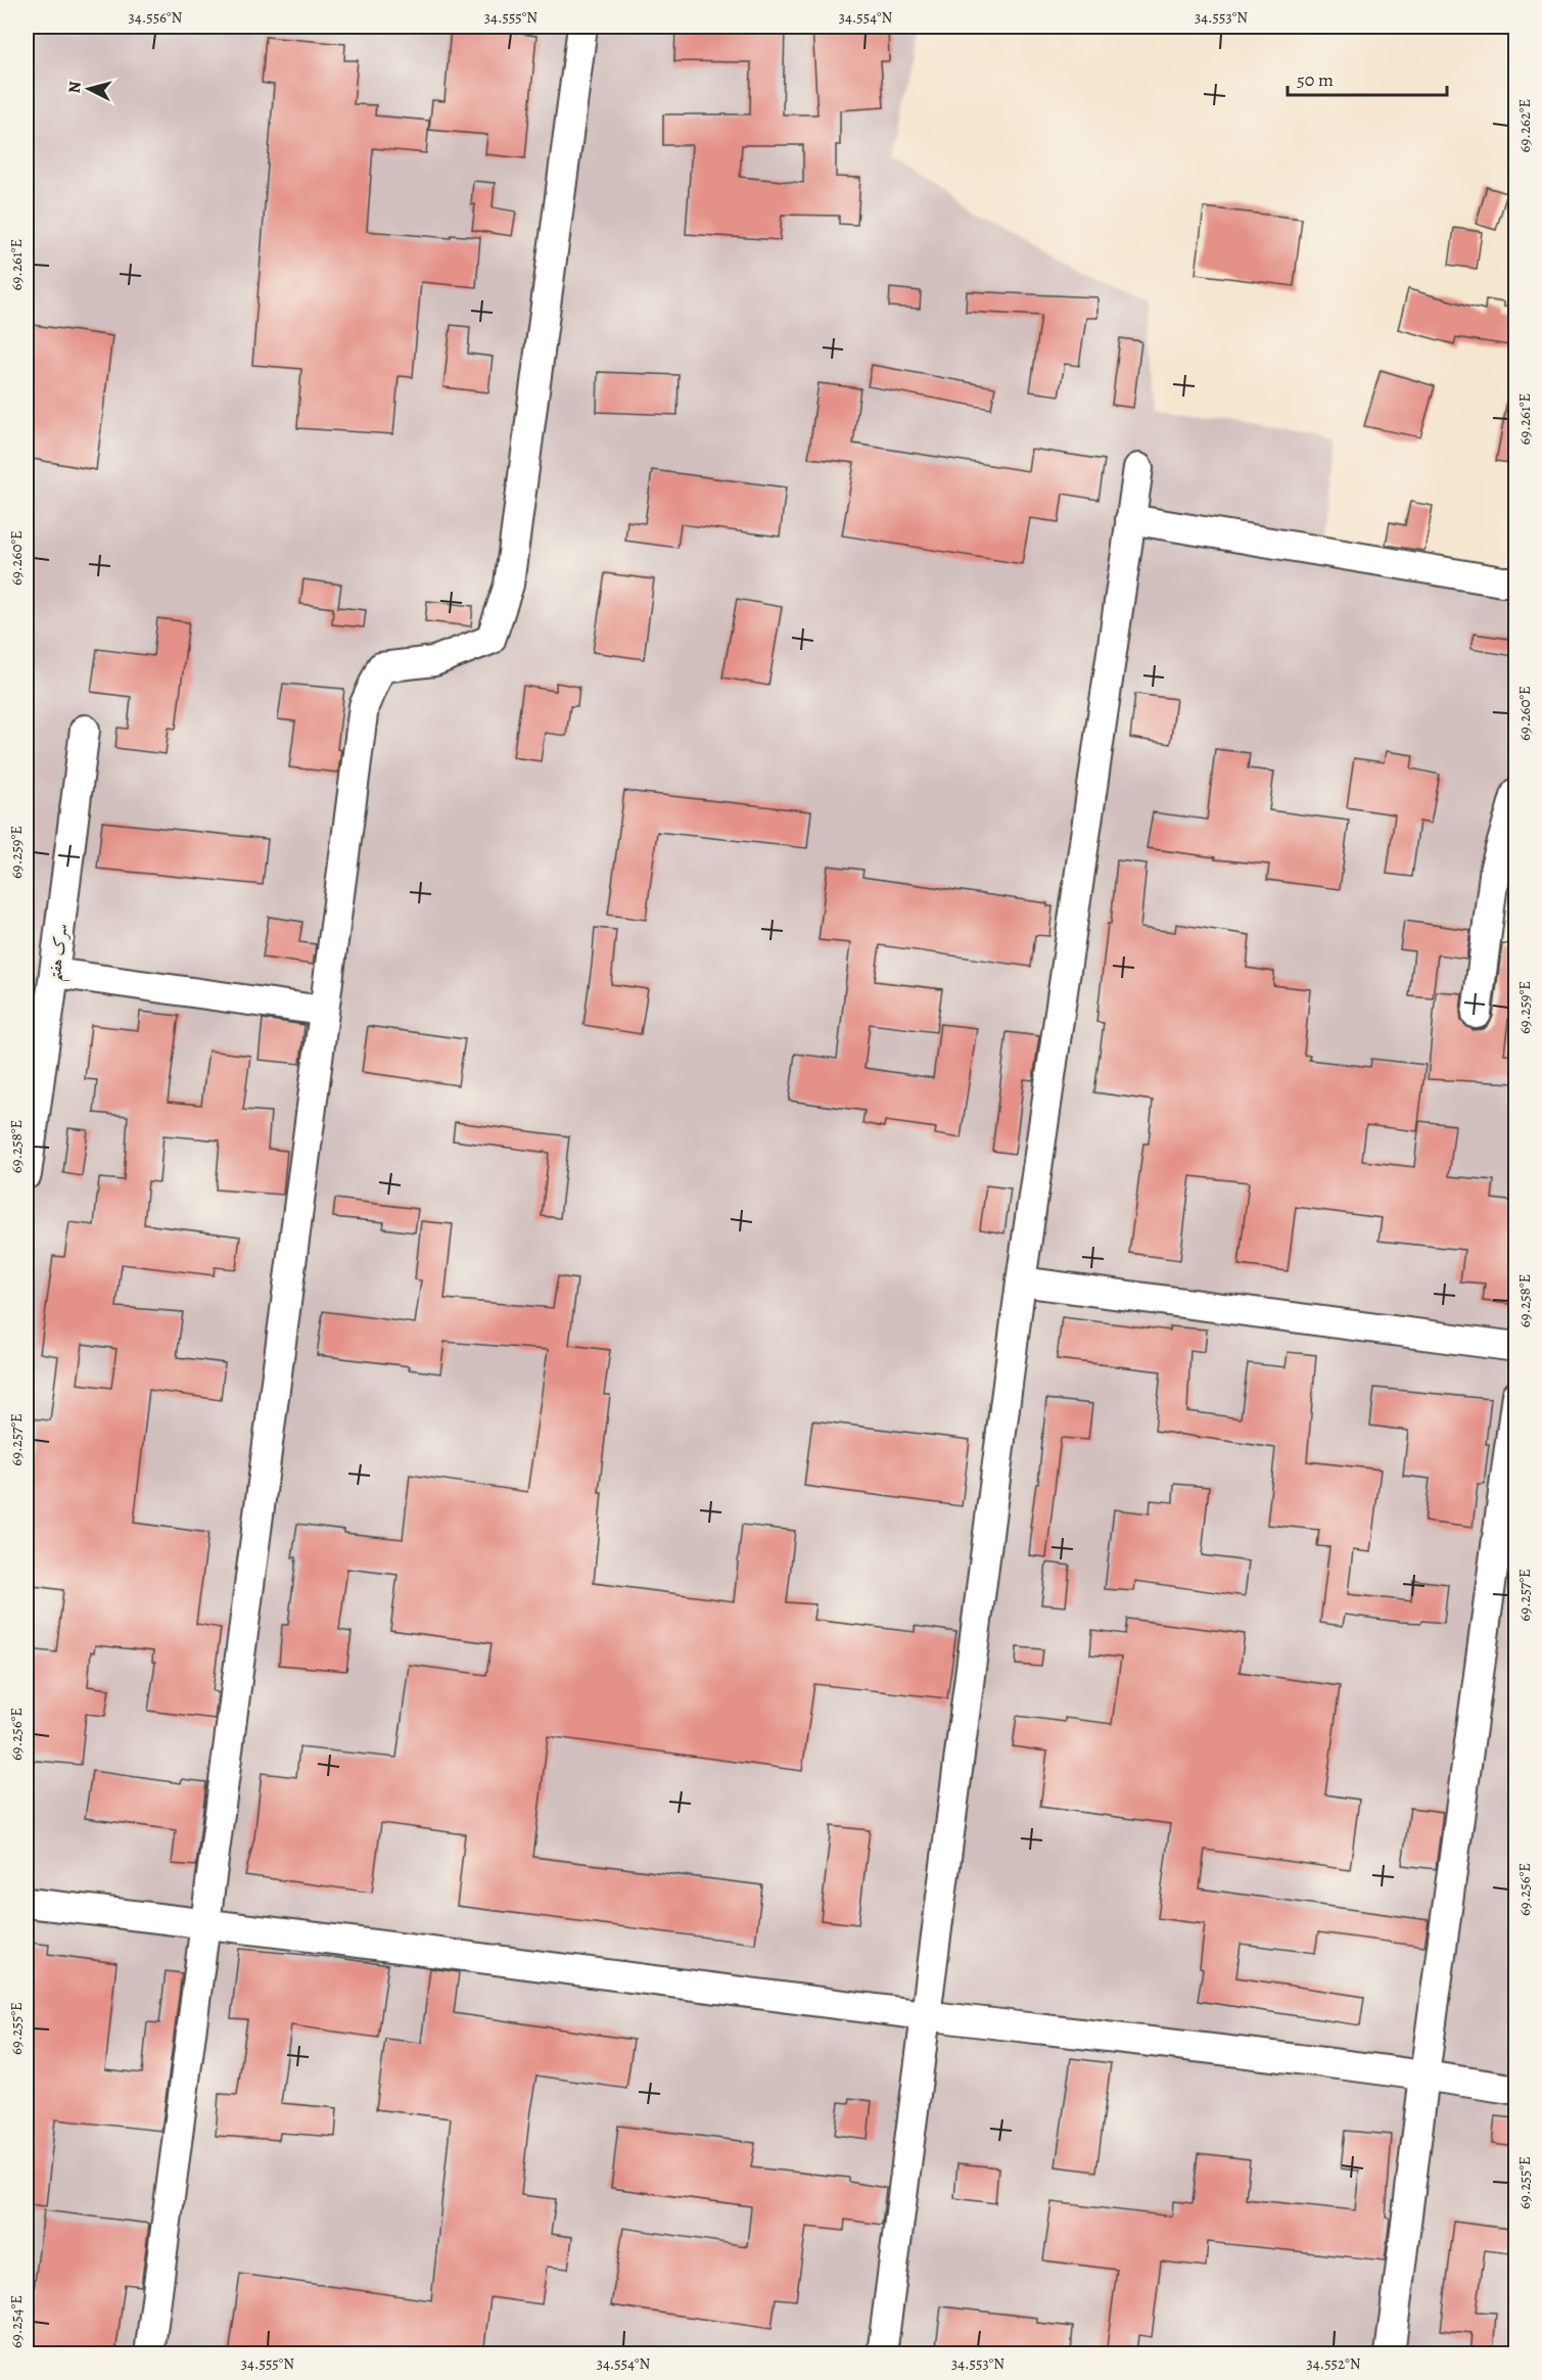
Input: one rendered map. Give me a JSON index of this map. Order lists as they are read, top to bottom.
{
  "streets": {
    "street": ["سرک هفتم"]
  },
  "scale_bar": "50 m",
  "north": "left",
  "coordinates": [
    "34.556°N",
    "34.555°N",
    "34.554°N",
    "34.553°N",
    "69.262°E",
    "69.261°E",
    "69.260°E",
    "69.259°E",
    "69.258°E",
    "69.257°E",
    "69.256°E",
    "69.255°E",
    "69.254°E",
    "34.552°N"
  ]
}
